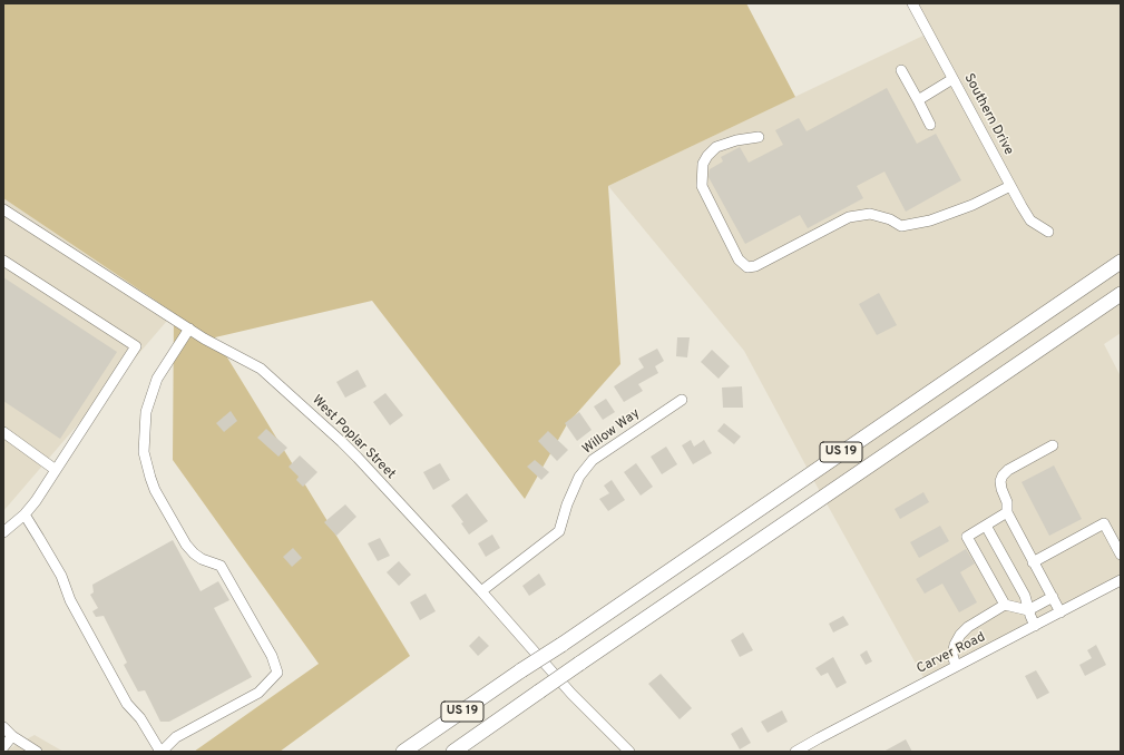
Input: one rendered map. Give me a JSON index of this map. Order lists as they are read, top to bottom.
{
  "streets": {
    "highway": ["US 19"],
    "street": [
      "Southern Drive",
      "Willow Way",
      "West Poplar Street",
      "Carver Road"
    ]
  },
  "crossings": [
    ["Willow Way", "West Poplar Street"]
  ]
}
